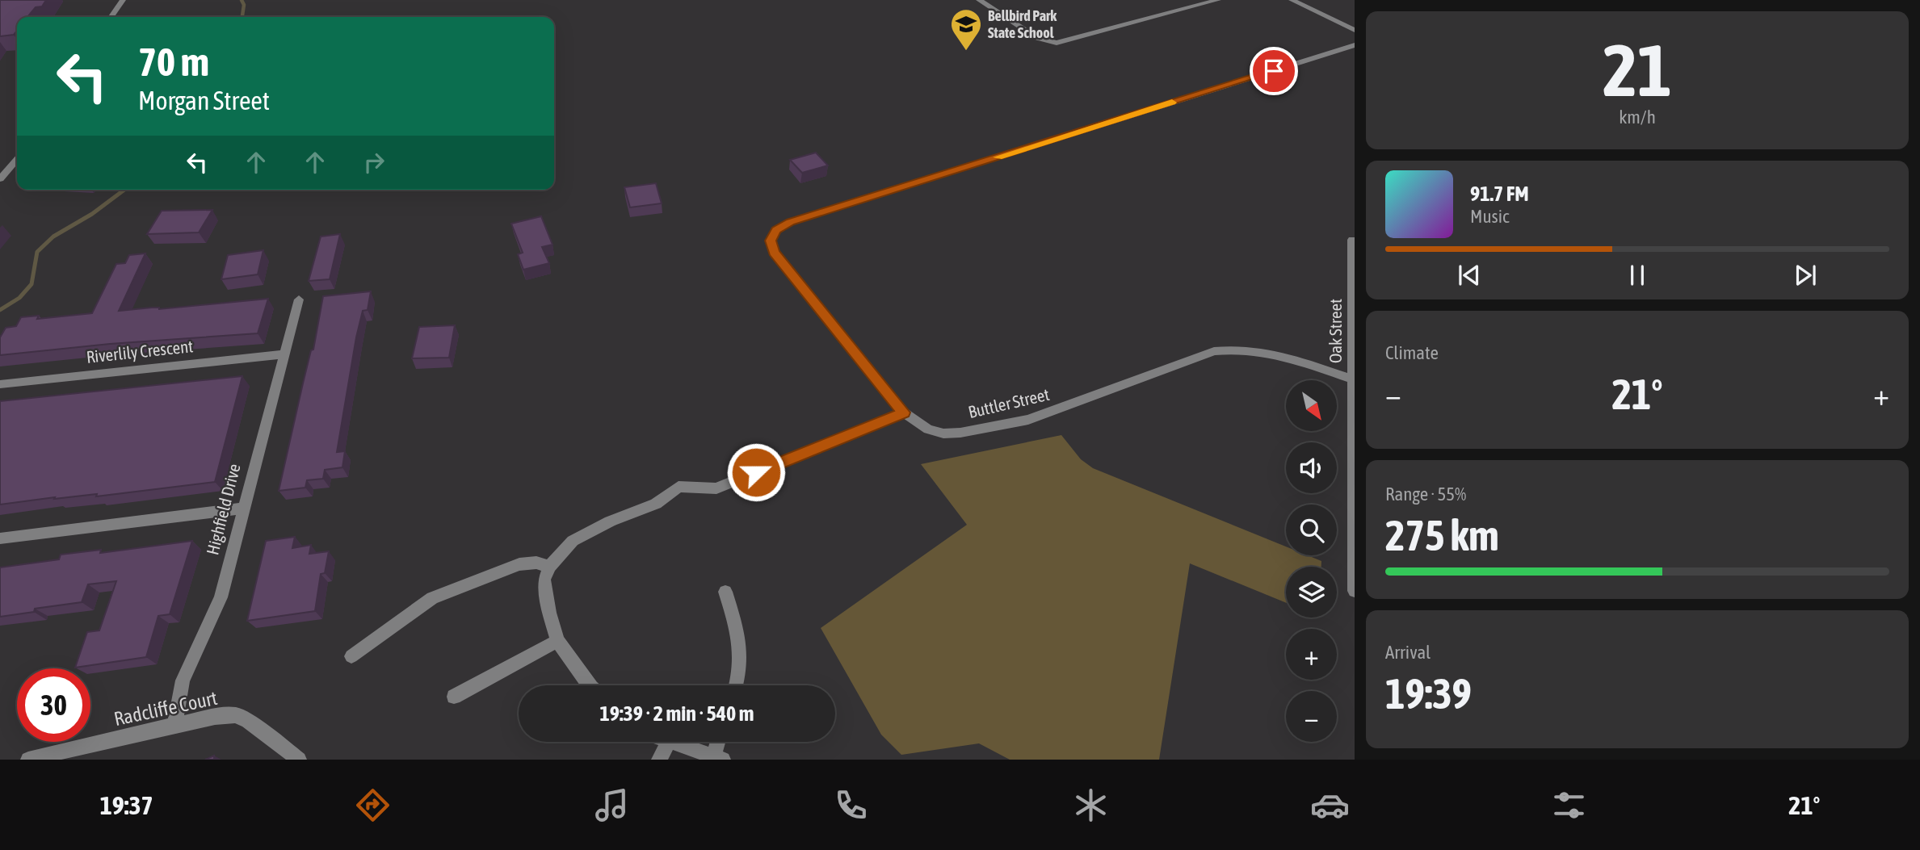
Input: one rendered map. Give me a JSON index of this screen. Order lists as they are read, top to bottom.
{
  "streets": {
    "street": [
      "Oak Street",
      "Riverlily Crescent",
      "Buttler Street",
      "Highfield Drive",
      "Radcliffe Court"
    ]
  },
  "crossings": [
    ["Oak Street", "Buttler Street"],
    ["Riverlily Crescent", "Highfield Drive"],
    ["Highfield Drive", "Radcliffe Court"]
  ],
  "places": {
    "school or university": ["Bellbird Park State School"]
  },
  "north": "bottom right",
  "page": {
    "tile": [
      ["21", "km/h"],
      "Climate",
      ["Range · 55%", "275 km"],
      ["Arrival", "19:39"]
    ],
    "turn": ["70 m", "Morgan Street"],
    "song": ["91.7 FM", "Music"],
    "heat": ["−", "21°", "+"],
    "map_buttons": ["+", "−"],
    "limit": "30",
    "trip": "19:39 · 2 min · 540 m",
    "tabs": ["19:37", "21°"]
  }
}
